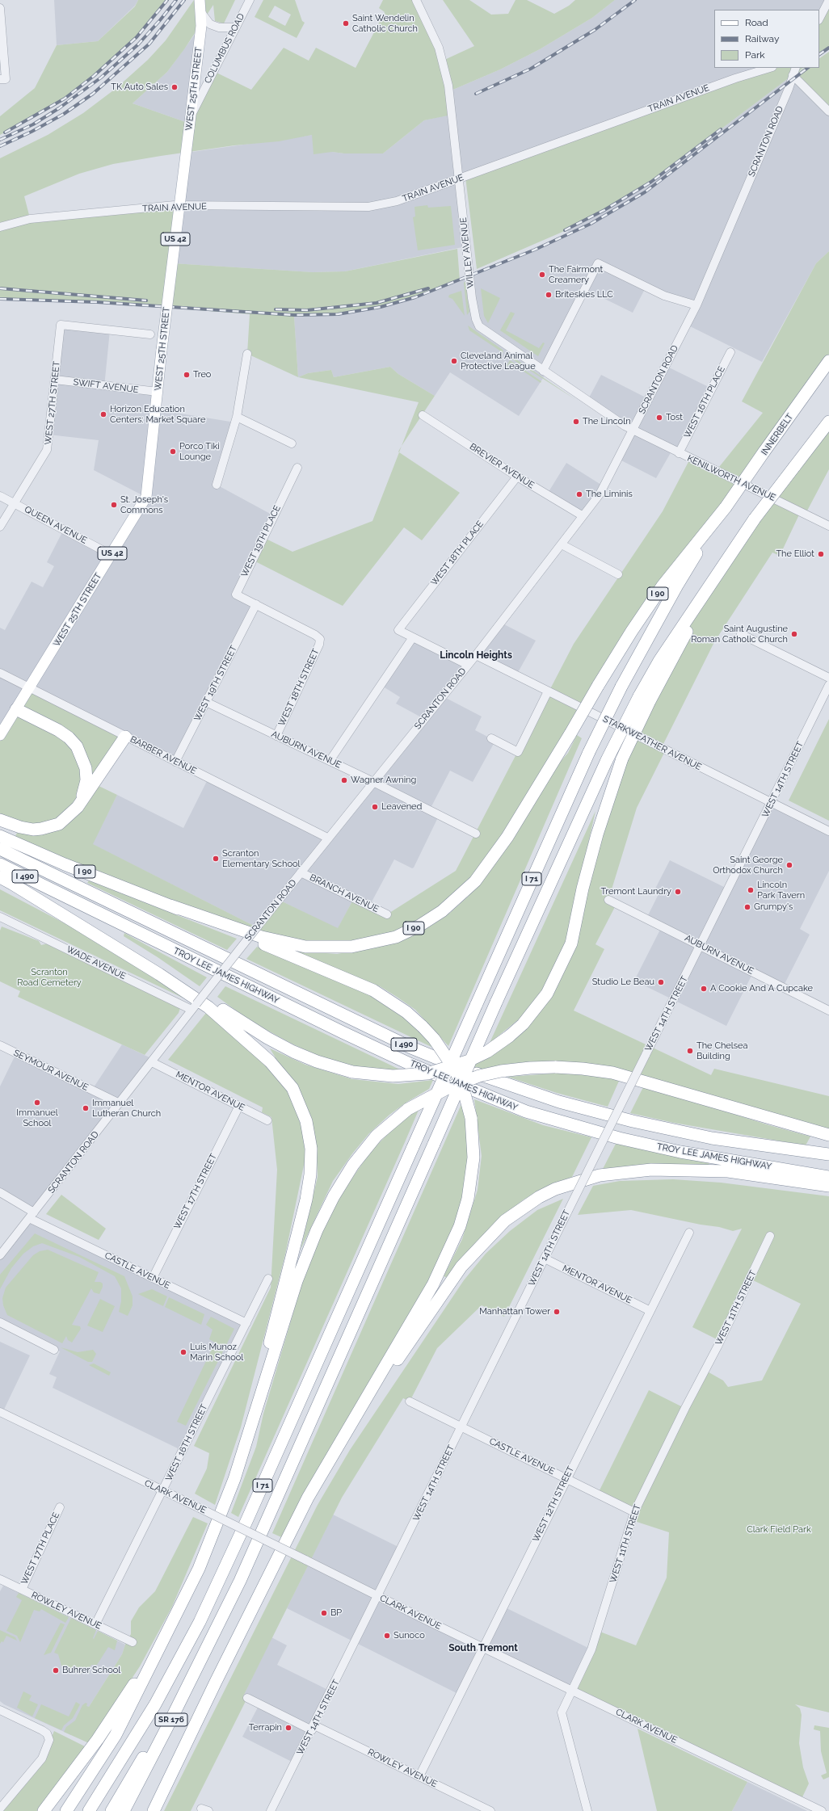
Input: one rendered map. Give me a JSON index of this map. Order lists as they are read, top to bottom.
{
  "streets": {
    "highway": [
      "INNERBELT",
      "I 90",
      "I 490",
      "I 71",
      "TROY LEE JAMES HIGHWAY",
      "SR 176"
    ],
    "main road": ["WEST 25TH STREET", "US 42"],
    "street": [
      "COLUMBUS ROAD",
      "TRAIN AVENUE",
      "SCRANTON ROAD",
      "WILLEY AVENUE",
      "SWIFT AVENUE",
      "WEST 16TH PLACE",
      "WEST 27TH STREET",
      "BREVIER AVENUE",
      "KENILWORTH AVENUE",
      "QUEEN AVENUE",
      "WEST 19TH PLACE",
      "WEST 18TH PLACE",
      "WEST 19TH STREET",
      "WEST 18TH STREET",
      "STARKWEATHER AVENUE",
      "AUBURN AVENUE",
      "BARBER AVENUE",
      "WEST 14TH STREET",
      "BRANCH AVENUE",
      "WADE AVENUE",
      "SEYMOUR AVENUE",
      "MENTOR AVENUE",
      "WEST 17TH STREET",
      "CASTLE AVENUE",
      "WEST 11TH STREET",
      "WEST 16TH STREET",
      "CLARK AVENUE",
      "WEST 12TH STREET",
      "WEST 17TH PLACE",
      "ROWLEY AVENUE"
    ]
  },
  "crossings": [
    ["COLUMBUS ROAD", "WEST 25TH STREET"],
    ["WEST 25TH STREET", "SWIFT AVENUE"],
    ["WEST 25TH STREET", "QUEEN AVENUE"],
    ["WEST 25TH STREET", "BARBER AVENUE"],
    ["TRAIN AVENUE", "WILLEY AVENUE"],
    ["SCRANTON ROAD", "WILLEY AVENUE"],
    ["SCRANTON ROAD", "BREVIER AVENUE"],
    ["SCRANTON ROAD", "KENILWORTH AVENUE"],
    ["SCRANTON ROAD", "STARKWEATHER AVENUE"],
    ["SCRANTON ROAD", "AUBURN AVENUE"],
    ["SCRANTON ROAD", "BARBER AVENUE"],
    ["SCRANTON ROAD", "BRANCH AVENUE"],
    ["SCRANTON ROAD", "WADE AVENUE"],
    ["SCRANTON ROAD", "SEYMOUR AVENUE"],
    ["SCRANTON ROAD", "MENTOR AVENUE"],
    ["SCRANTON ROAD", "CASTLE AVENUE"],
    ["WILLEY AVENUE", "KENILWORTH AVENUE"],
    ["SWIFT AVENUE", "WEST 27TH STREET"],
    ["WEST 16TH PLACE", "KENILWORTH AVENUE"],
    ["WEST 27TH STREET", "QUEEN AVENUE"],
    ["INNERBELT", "I 90"],
    ["INNERBELT", "I 71"],
    ["BREVIER AVENUE", "WEST 18TH PLACE"],
    ["WEST 19TH PLACE", "WEST 19TH STREET"],
    ["WEST 19TH PLACE", "WEST 18TH STREET"],
    ["I 90", "I 71"],
    ["WEST 19TH STREET", "WEST 18TH STREET"],
    ["WEST 19TH STREET", "AUBURN AVENUE"],
    ["WEST 19TH STREET", "BARBER AVENUE"],
    ["WEST 18TH STREET", "AUBURN AVENUE"],
    ["STARKWEATHER AVENUE", "WEST 14TH STREET"],
    ["AUBURN AVENUE", "WEST 14TH STREET"],
    ["WEST 14TH STREET", "MENTOR AVENUE"],
    ["WEST 14TH STREET", "CASTLE AVENUE"],
    ["WEST 14TH STREET", "CLARK AVENUE"],
    ["WEST 14TH STREET", "ROWLEY AVENUE"],
    ["I 71", "SR 176"],
    ["MENTOR AVENUE", "WEST 17TH STREET"],
    ["MENTOR AVENUE", "WEST 12TH STREET"],
    ["WEST 17TH STREET", "CASTLE AVENUE"],
    ["CASTLE AVENUE", "WEST 11TH STREET"],
    ["CASTLE AVENUE", "WEST 16TH STREET"],
    ["CASTLE AVENUE", "WEST 12TH STREET"],
    ["WEST 11TH STREET", "CLARK AVENUE"],
    ["WEST 16TH STREET", "CLARK AVENUE"],
    ["WEST 16TH STREET", "ROWLEY AVENUE"],
    ["CLARK AVENUE", "WEST 12TH STREET"],
    ["WEST 12TH STREET", "ROWLEY AVENUE"],
    ["WEST 17TH PLACE", "ROWLEY AVENUE"]
  ],
  "districts": ["Lincoln Heights", "South Tremont"],
  "parks": ["Scranton Road Cemetery", "Clark Field Park"],
  "places": [
    "Saint Wendelin Catholic Church",
    "TK Auto Sales",
    "The Fairmont Creamery",
    "Briteskies LLC",
    "Cleveland Animal Protective League",
    "Treo",
    "Horizon Education Centers: Market Square",
    "Tost",
    "The Lincoln",
    "Porco Tiki Lounge",
    "The Liminis",
    "St. Joseph's Commons",
    "The Elliot",
    "Saint Augustine Roman Catholic Church",
    "Wagner Awning",
    "Leavened",
    "Scranton Elementary School",
    "Saint George Orthodox Church",
    "Lincoln Park Tavern",
    "Tremont Laundry",
    "Grumpy's",
    "Studio Le Beau",
    "A Cookie And A Cupcake",
    "The Chelsea Building",
    "Immanuel School",
    "Immanuel Lutheran Church",
    "Manhattan Tower",
    "Luis Munoz Marin School",
    "BP",
    "Sunoco",
    "Buhrer School",
    "Terrapin"
  ],
  "legend": ["Road", "Railway", "Park"]
}
